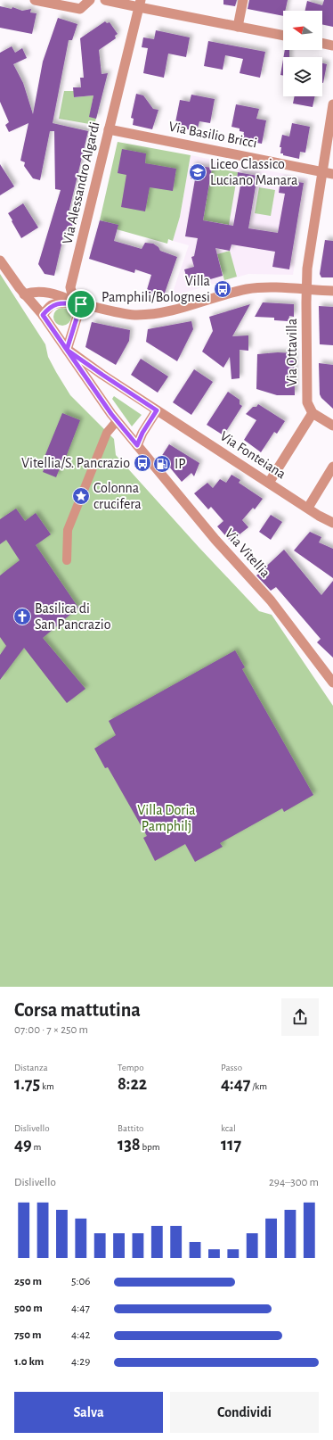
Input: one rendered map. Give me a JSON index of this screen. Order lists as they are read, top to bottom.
{
  "streets": {
    "street": [
      "Via Basilio Bricci",
      "Via Alessandro Algardi",
      "Via Ottavilla",
      "Via Fonteiana",
      "Via Vitellia"
    ]
  },
  "crossings": [
    ["Via Basilio Bricci", "Via Alessandro Algardi"],
    ["Via Basilio Bricci", "Via Ottavilla"],
    ["Via Fonteiana", "Via Vitellia"]
  ],
  "parks": ["Villa Doria Pamphilj"],
  "places": {
    "school or university": ["Liceo Classico Luciano Manara"],
    "bus stop": ["Villa Pamphili/Bolognesi", "Vitellia/S. Pancrazio"],
    "fuel station": ["IP"],
    "place": ["Colonna crucifera"],
    "church": ["Basilica di San Pancrazio"]
  },
  "north": "left",
  "page": {
    "heading": ["Corsa mattutina", "07:00 · 7 × 250 m"],
    "stats": [
      ["Distanza", "1.75 km"],
      ["Tempo", "8:22"],
      ["Passo", "4:47 /km"],
      ["Dislivello", "49 m"],
      ["Battito", "138 bpm"],
      ["kcal", "117"]
    ],
    "chart": ["Dislivello", "294–300 m"],
    "list": [
      {
        "name": "250 m",
        "note": "5:06"
      },
      {
        "name": "500 m",
        "note": "4:47"
      },
      {
        "name": "750 m",
        "note": "4:42"
      },
      {
        "name": "1.0 km",
        "note": "4:29"
      }
    ],
    "buttons": ["Salva", "Condividi"]
  }
}
